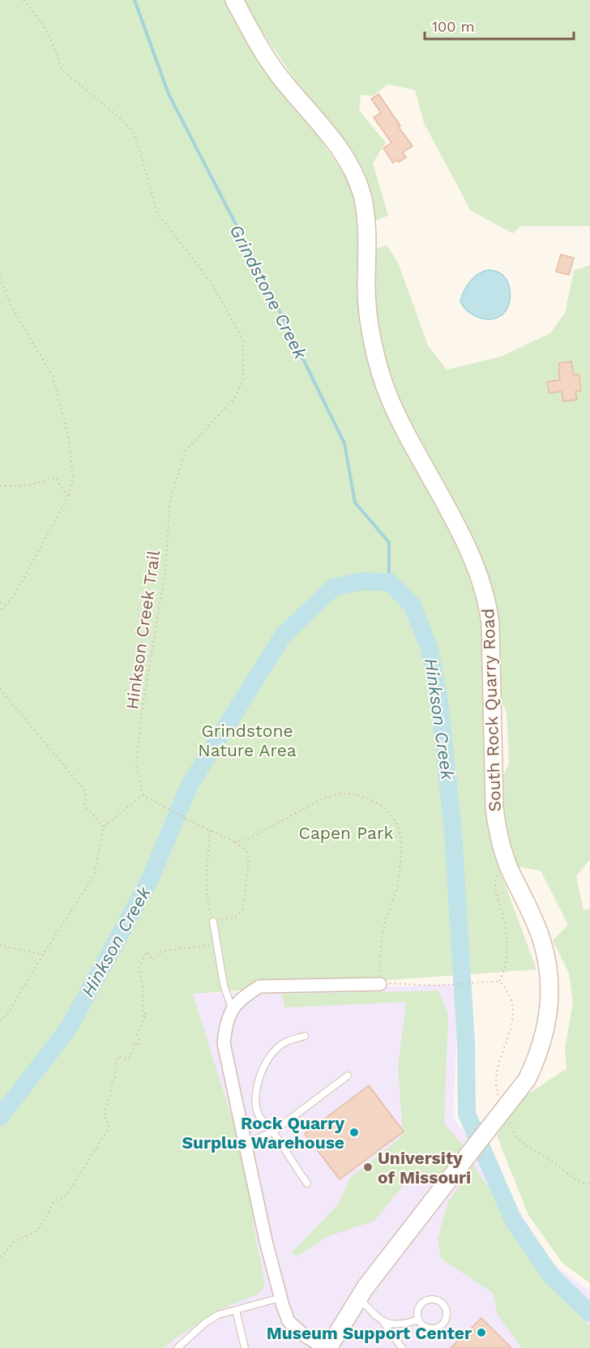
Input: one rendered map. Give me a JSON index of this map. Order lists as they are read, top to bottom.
{
  "streets": {
    "street": ["South Rock Quarry Road"],
    "path": ["Hinkson Creek Trail"]
  },
  "water": ["Grindstone Creek", "Hinkson Creek"],
  "parks": ["Grindstone Nature Area", "Capen Park"],
  "places": ["Rock Quarry Surplus Warehouse", "University of Missouri", "Museum Support Center"],
  "scale_bar": "100 m"
}
